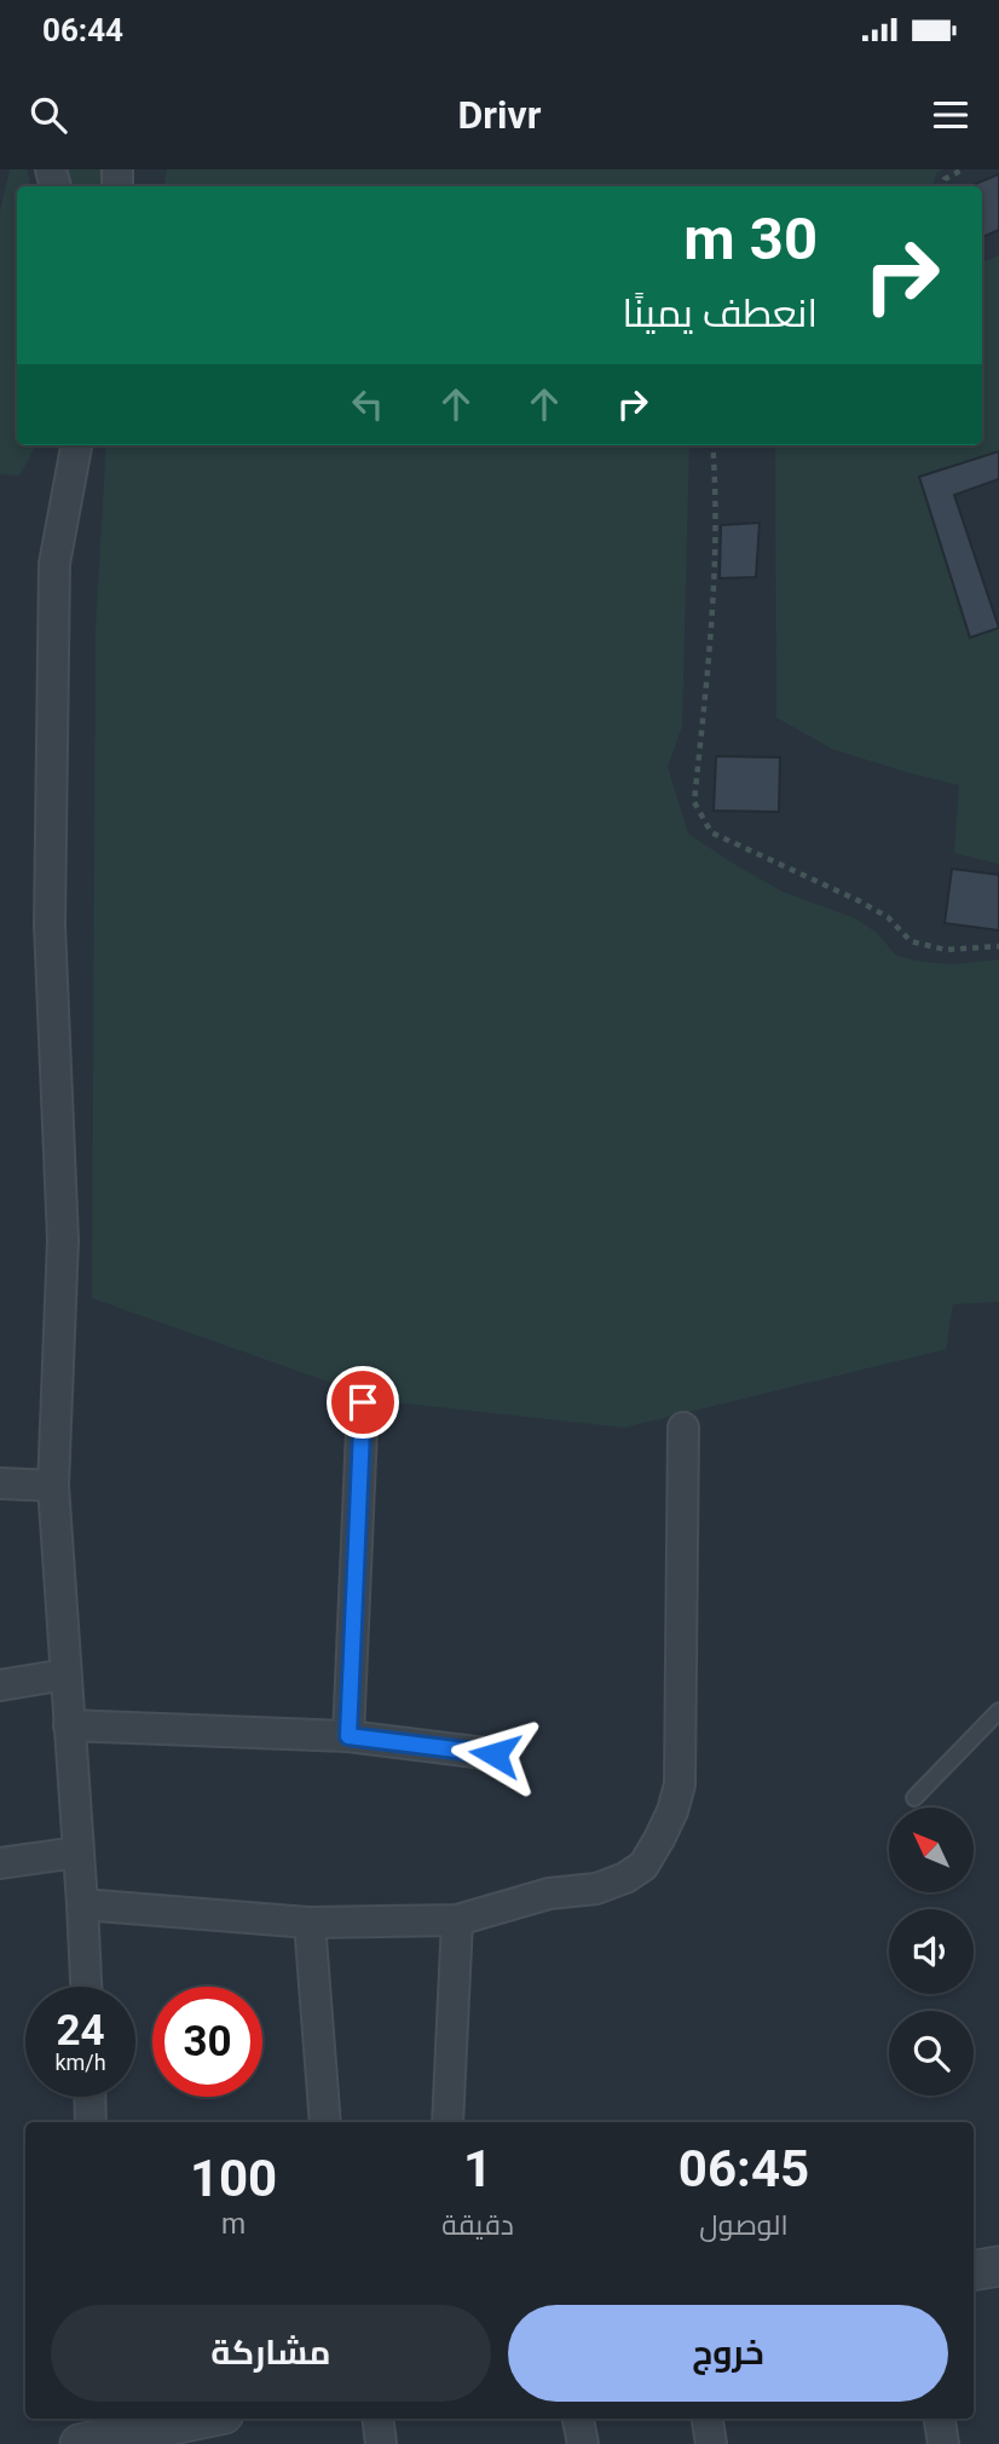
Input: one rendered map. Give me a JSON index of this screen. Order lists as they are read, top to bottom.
{
  "north": "top left",
  "page": {
    "status": "06:44",
    "header": "Drivr",
    "turn": ["30 m", "انعطف يمينًا"],
    "speed": "24 km/h",
    "limit": "30",
    "eta": [
      "06:45",
      "الوصول",
      "1",
      "دقيقة",
      "100",
      "m"
    ],
    "buttons": ["خروج", "مشاركة"]
  }
}
